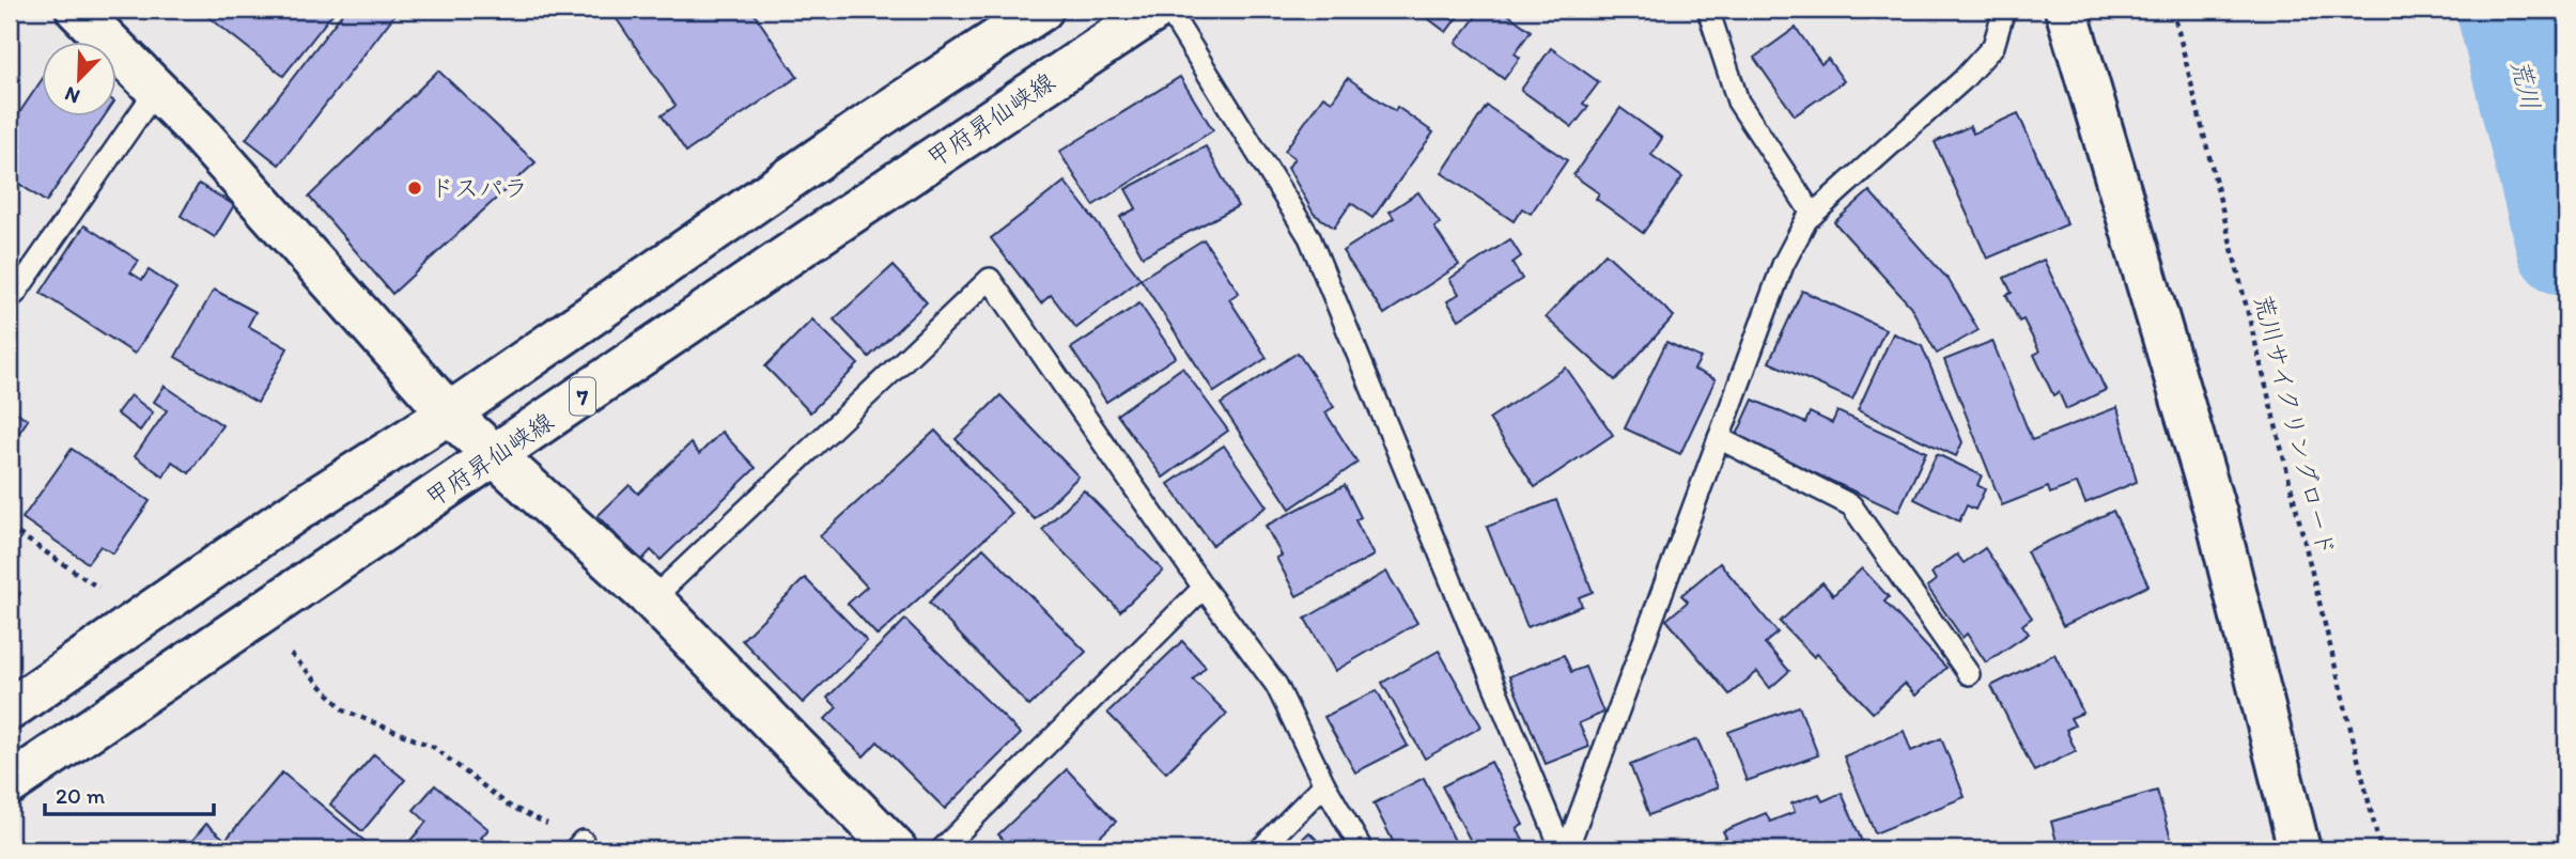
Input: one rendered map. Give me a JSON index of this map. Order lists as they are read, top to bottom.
{
  "streets": {
    "main road": ["甲府昇仙峡線", "7"],
    "path": ["荒川サイクリングロード"]
  },
  "water": ["荒川"],
  "places": ["ドスパラ"],
  "scale_bar": "20 m",
  "north": "bottom left"
}
